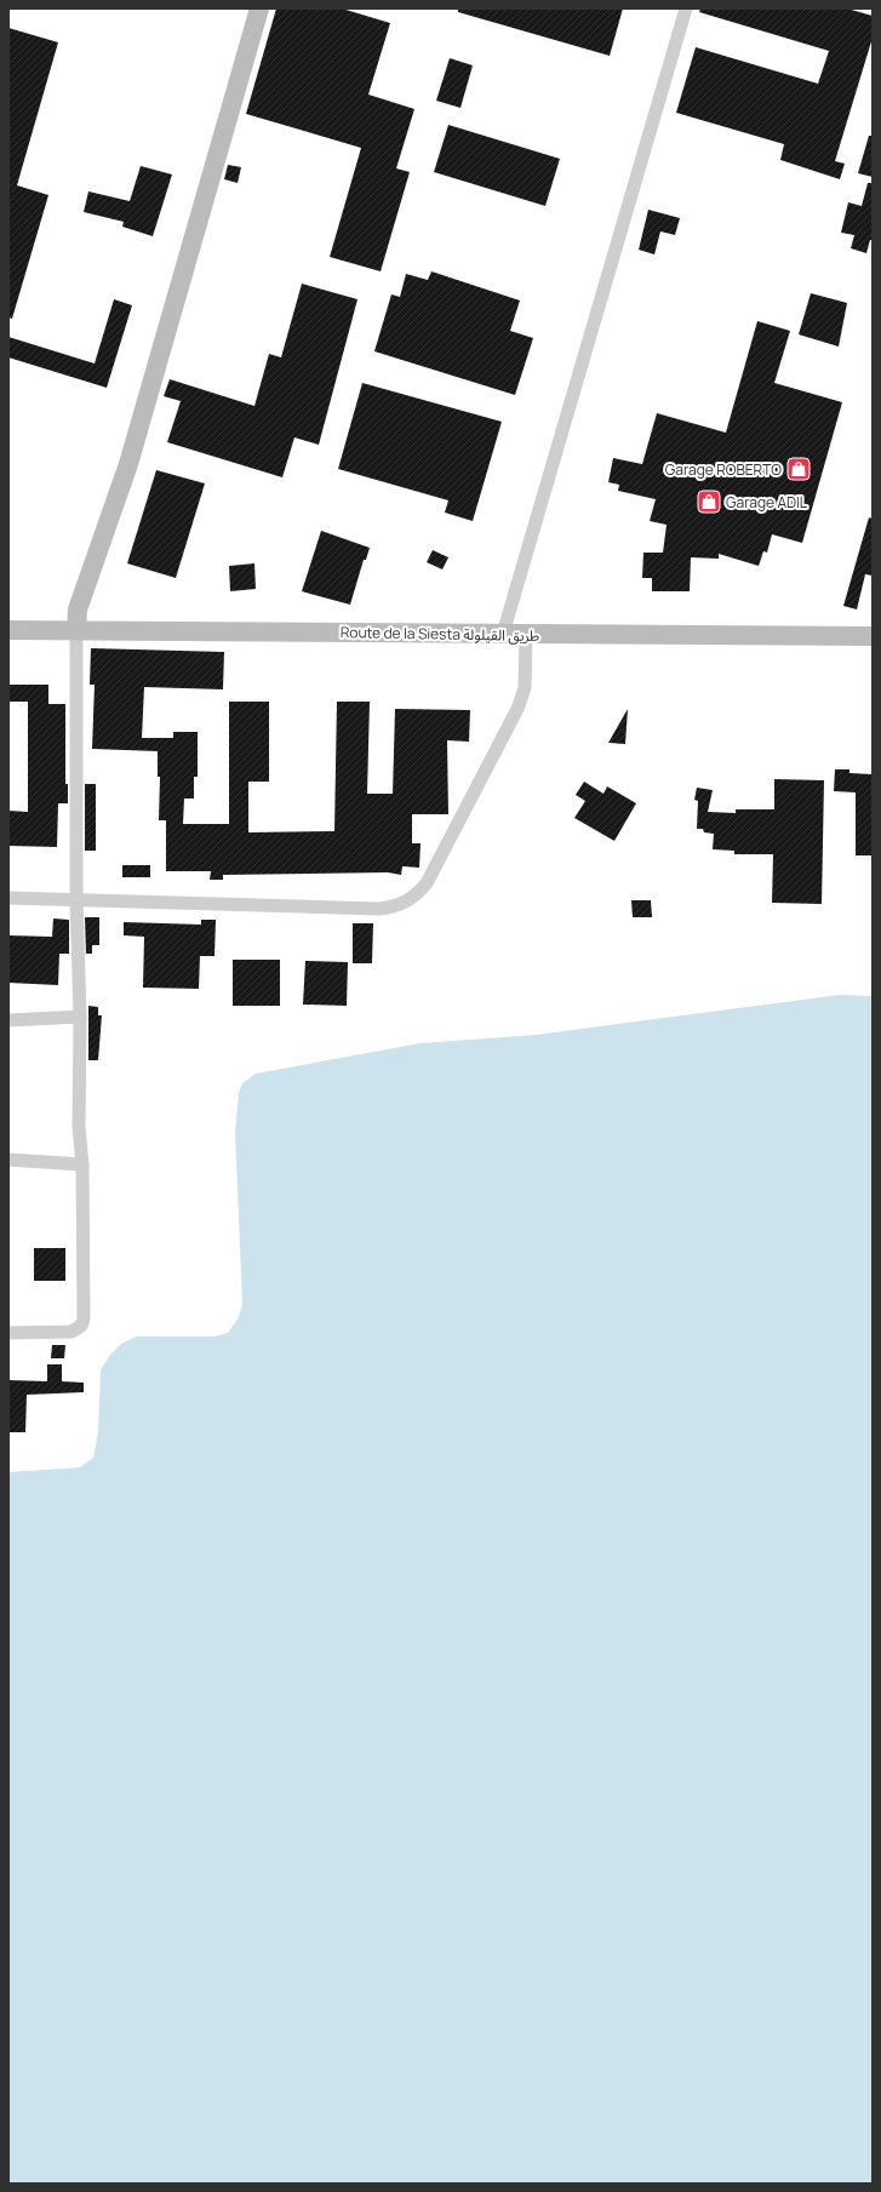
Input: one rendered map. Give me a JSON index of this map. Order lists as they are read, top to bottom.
{
  "streets": {
    "main road": ["Route de la Siesta طريق القيلولة"]
  },
  "places": {
    "shop": ["Garage ROBERTO", "Garage ADIL"]
  }
}
